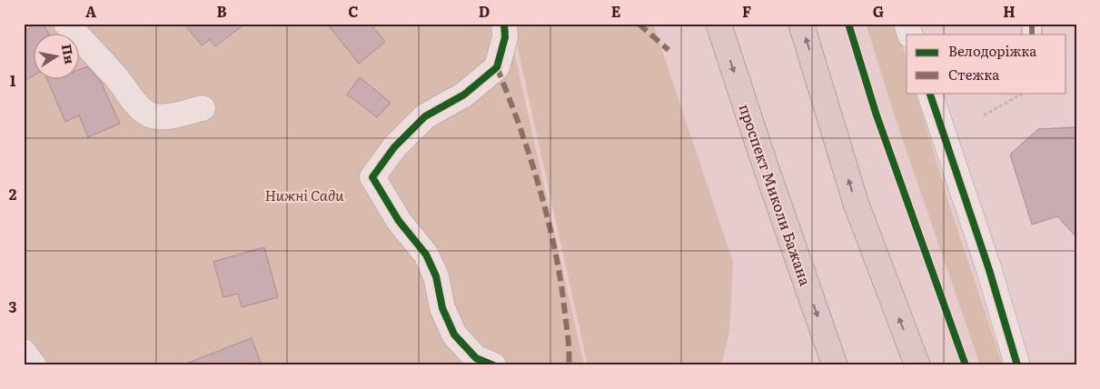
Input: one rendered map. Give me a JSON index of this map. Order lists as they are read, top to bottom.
{
  "streets": {
    "highway": ["проспект Миколи Бажана"]
  },
  "parks": ["Нижні Сади"],
  "legend": ["Велодоріжка", "Стежка"],
  "north": "right",
  "grid": {
    "columns": [
      "A",
      "B",
      "C",
      "D",
      "E",
      "F",
      "G",
      "H"
    ],
    "rows": ["1", "2", "3"]
  }
}
